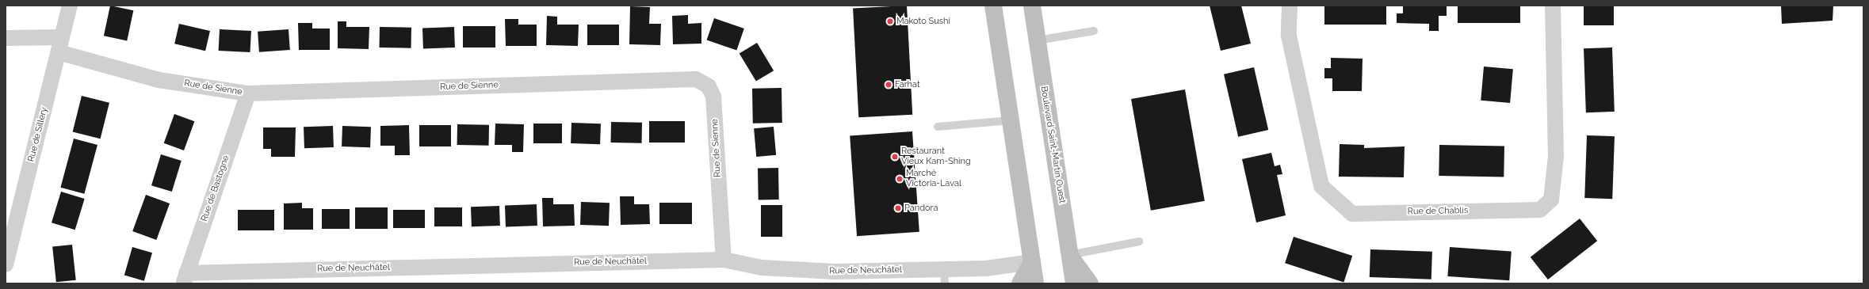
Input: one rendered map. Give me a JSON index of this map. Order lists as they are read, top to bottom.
{
  "streets": {
    "main road": ["Boulevard Saint-Martin Ouest"],
    "street": [
      "Rue de Sienne",
      "Rue de Sillery",
      "Rue de Bastogne",
      "Rue de Chablis",
      "Rue de Neuchâtel"
    ]
  },
  "crossings": [
    ["Rue de Sienne", "Rue de Sillery"],
    ["Rue de Sienne", "Rue de Bastogne"],
    ["Rue de Sienne", "Rue de Neuchâtel"],
    ["Rue de Bastogne", "Rue de Neuchâtel"]
  ],
  "places": [
    "Makoto Sushi",
    "Farhat",
    "Restaurant Vieux Kam-Shing",
    "Marché Victoria-Laval",
    "Pandora"
  ]
}
